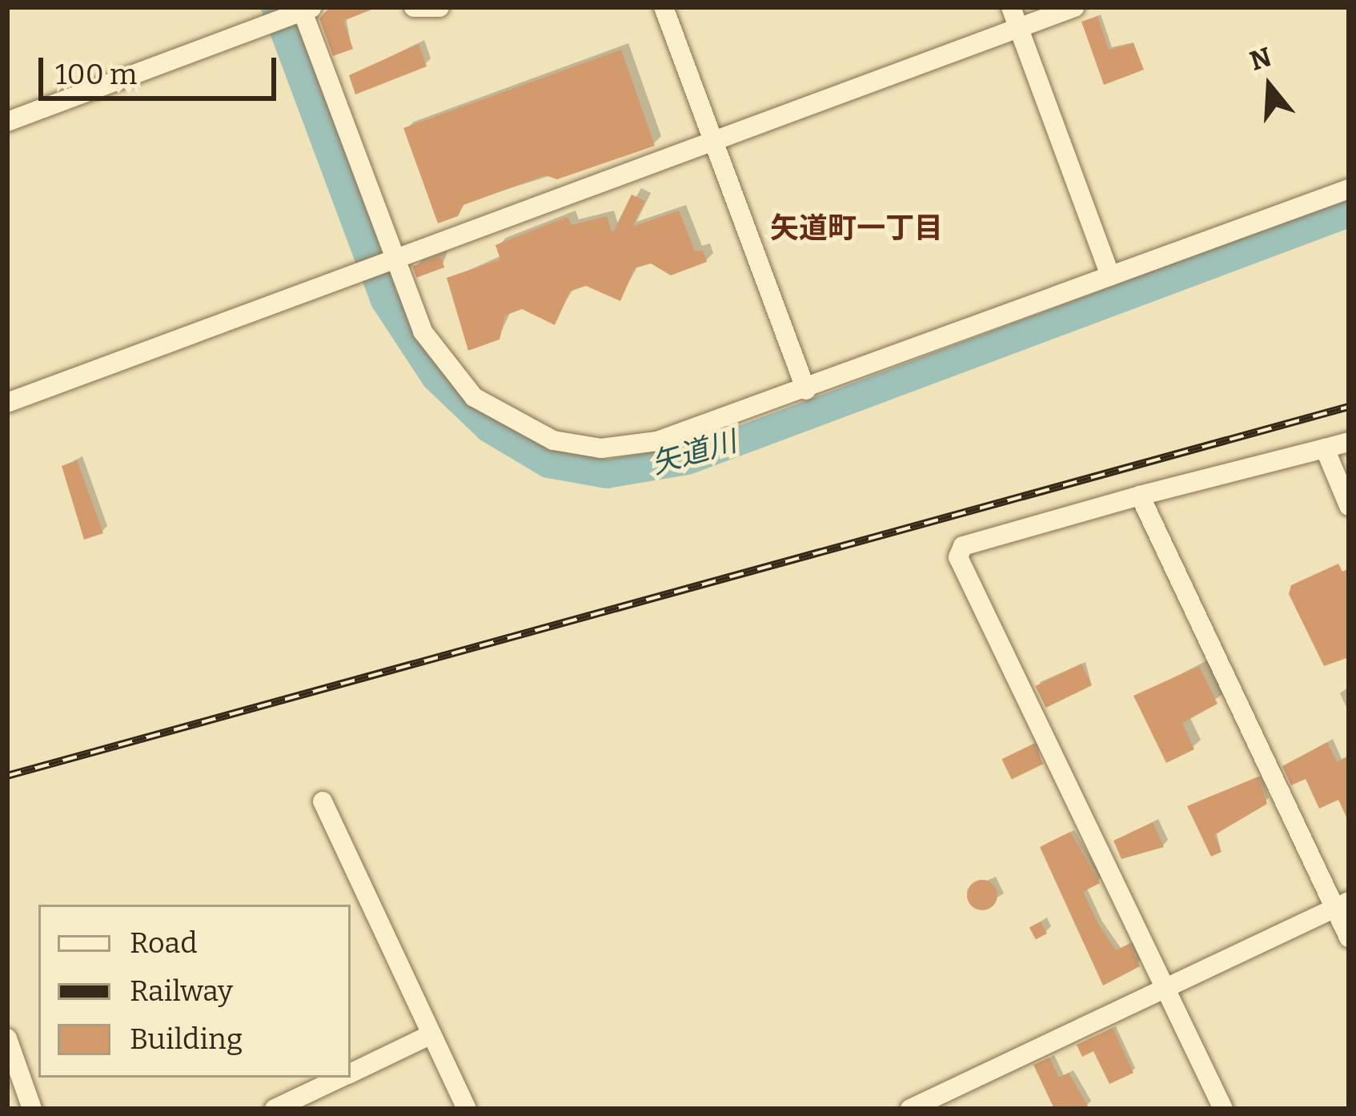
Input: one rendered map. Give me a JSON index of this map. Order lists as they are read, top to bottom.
{
  "districts": ["矢道町一丁目"],
  "water": ["矢道川"],
  "legend": ["Road", "Railway", "Building"],
  "scale_bar": "100 m",
  "north": "top"
}
